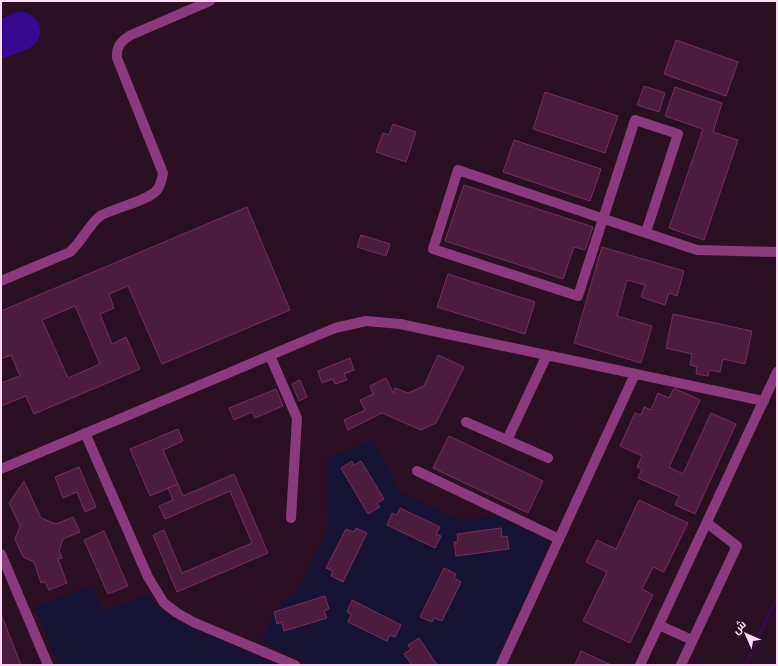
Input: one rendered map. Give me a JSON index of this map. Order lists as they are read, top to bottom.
{
  "north": "top left"
}
